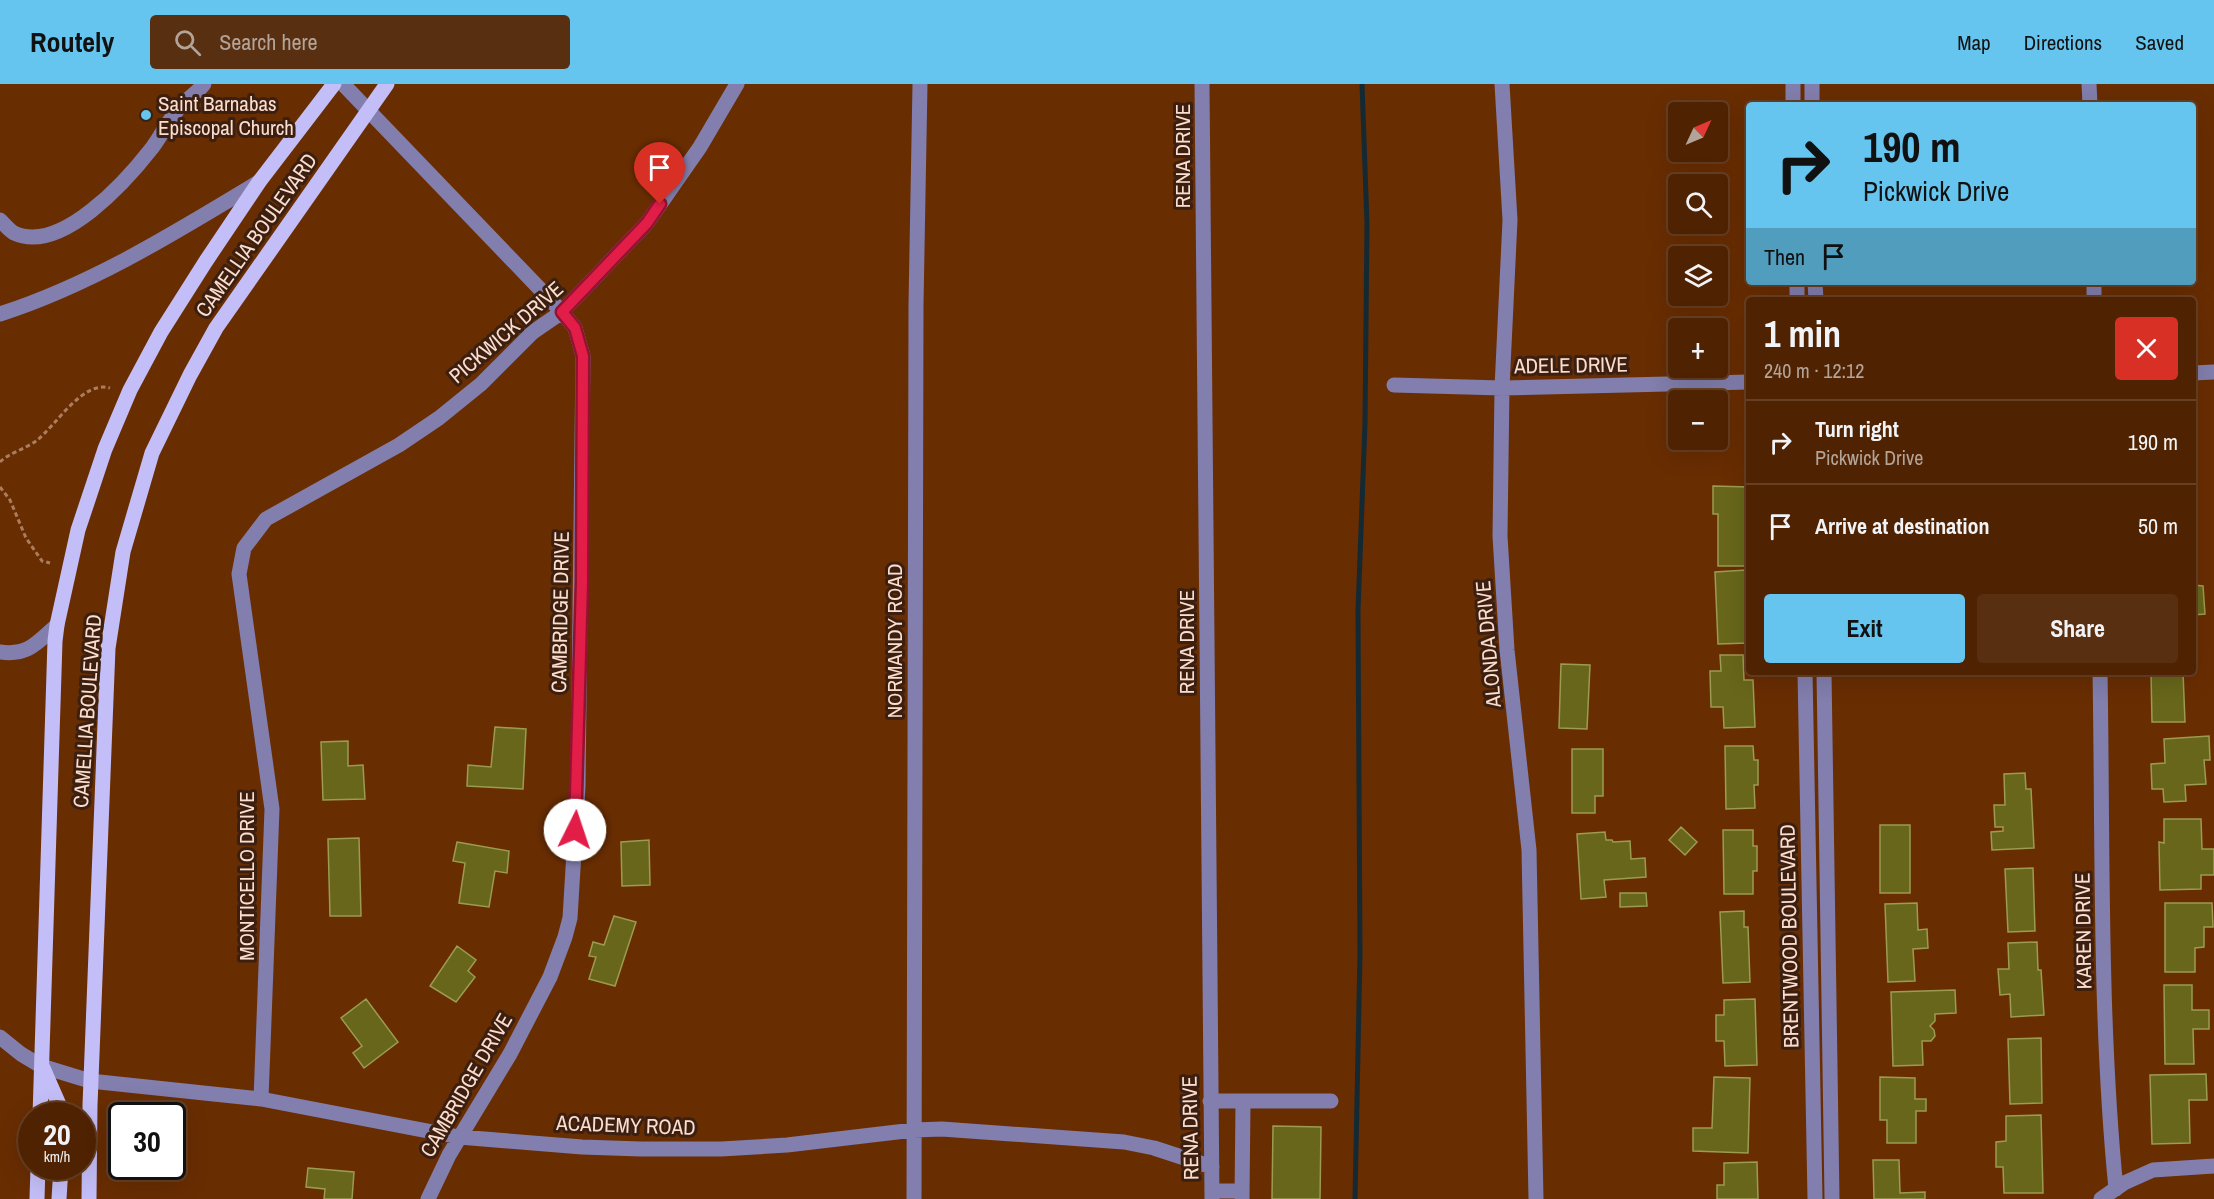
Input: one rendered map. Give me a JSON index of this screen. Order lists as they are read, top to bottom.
{
  "streets": {
    "main road": ["CAMELLIA BOULEVARD"],
    "street": [
      "RENA DRIVE",
      "PICKWICK DRIVE",
      "ADELE DRIVE",
      "CAMBRIDGE DRIVE",
      "NORMANDY ROAD",
      "ALONDA DRIVE",
      "MONTICELLO DRIVE",
      "KAREN DRIVE",
      "BRENTWOOD BOULEVARD",
      "ACADEMY ROAD"
    ]
  },
  "crossings": [
    ["RENA DRIVE", "ACADEMY ROAD"],
    ["CAMELLIA BOULEVARD", "CAMBRIDGE DRIVE"],
    ["CAMELLIA BOULEVARD", "ACADEMY ROAD"],
    ["PICKWICK DRIVE", "CAMBRIDGE DRIVE"],
    ["PICKWICK DRIVE", "MONTICELLO DRIVE"],
    ["ADELE DRIVE", "ALONDA DRIVE"],
    ["CAMBRIDGE DRIVE", "ACADEMY ROAD"],
    ["NORMANDY ROAD", "ACADEMY ROAD"],
    ["MONTICELLO DRIVE", "ACADEMY ROAD"]
  ],
  "places": ["Saint Barnabas Episcopal Church"],
  "north": "top right",
  "page": {
    "header": "Routely",
    "search": "Search here",
    "nav": ["Map", "Directions", "Saved"],
    "map_buttons": ["+", "−"],
    "turn": ["190 m", "Pickwick Drive"],
    "then": "Then",
    "heading": ["1 min", "240 m · 12:12"],
    "list": [
      {
        "name": "Turn right",
        "note": "Pickwick Drive",
        "value": "190 m"
      },
      {
        "name": "Arrive at destination",
        "value": "50 m"
      }
    ],
    "buttons": ["Exit", "Share"],
    "speed": "20 km/h",
    "limit": "30"
  }
}
